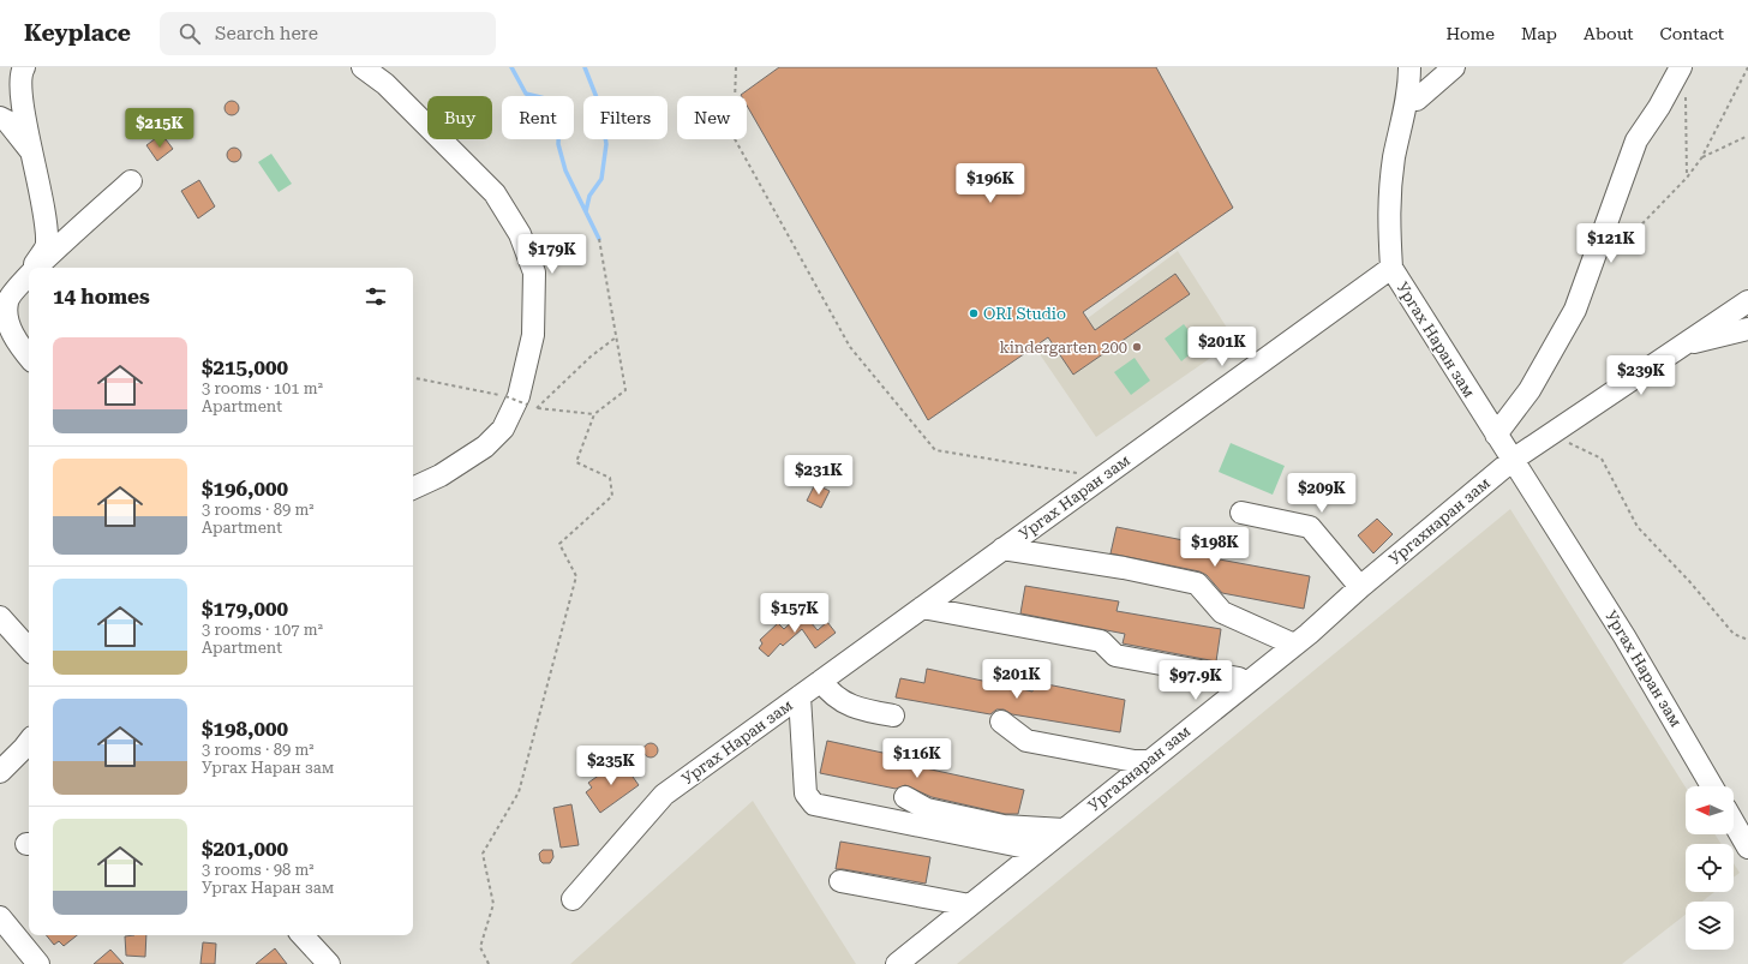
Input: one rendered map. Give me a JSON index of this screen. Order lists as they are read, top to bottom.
{
  "streets": {
    "street": ["Ургах Наран зам", "Ургахнаран зам"]
  },
  "crossings": [
    ["Ургах Наран зам", "Ургахнаран зам"]
  ],
  "places": ["ORI Studio", "kindergarten 200"],
  "north": "left",
  "page": {
    "header": "Keyplace",
    "search": "Search here",
    "nav": [
      "Home",
      "Map",
      "About",
      "Contact"
    ],
    "chip": [
      "Buy",
      "Rent",
      "Filters",
      "New"
    ],
    "price": [
      "$215K",
      "$196K",
      "$121K",
      "$179K",
      "$201K",
      "$239K",
      "$231K",
      "$209K",
      "$198K",
      "$157K",
      "$201K",
      "$97.9K",
      "$116K",
      "$235K"
    ],
    "heading": "14 homes",
    "list": [
      {
        "name": "$215,000",
        "note": "3 rooms · 101 m² · Apartment"
      },
      {
        "name": "$196,000",
        "note": "3 rooms · 89 m² · Apartment"
      },
      {
        "name": "$179,000",
        "note": "3 rooms · 107 m² · Apartment"
      },
      {
        "name": "$198,000",
        "note": "3 rooms · 89 m² · Ургах Наран зам"
      },
      {
        "name": "$201,000",
        "note": "3 rooms · 98 m² · Ургах Наран зам"
      }
    ]
  }
}
